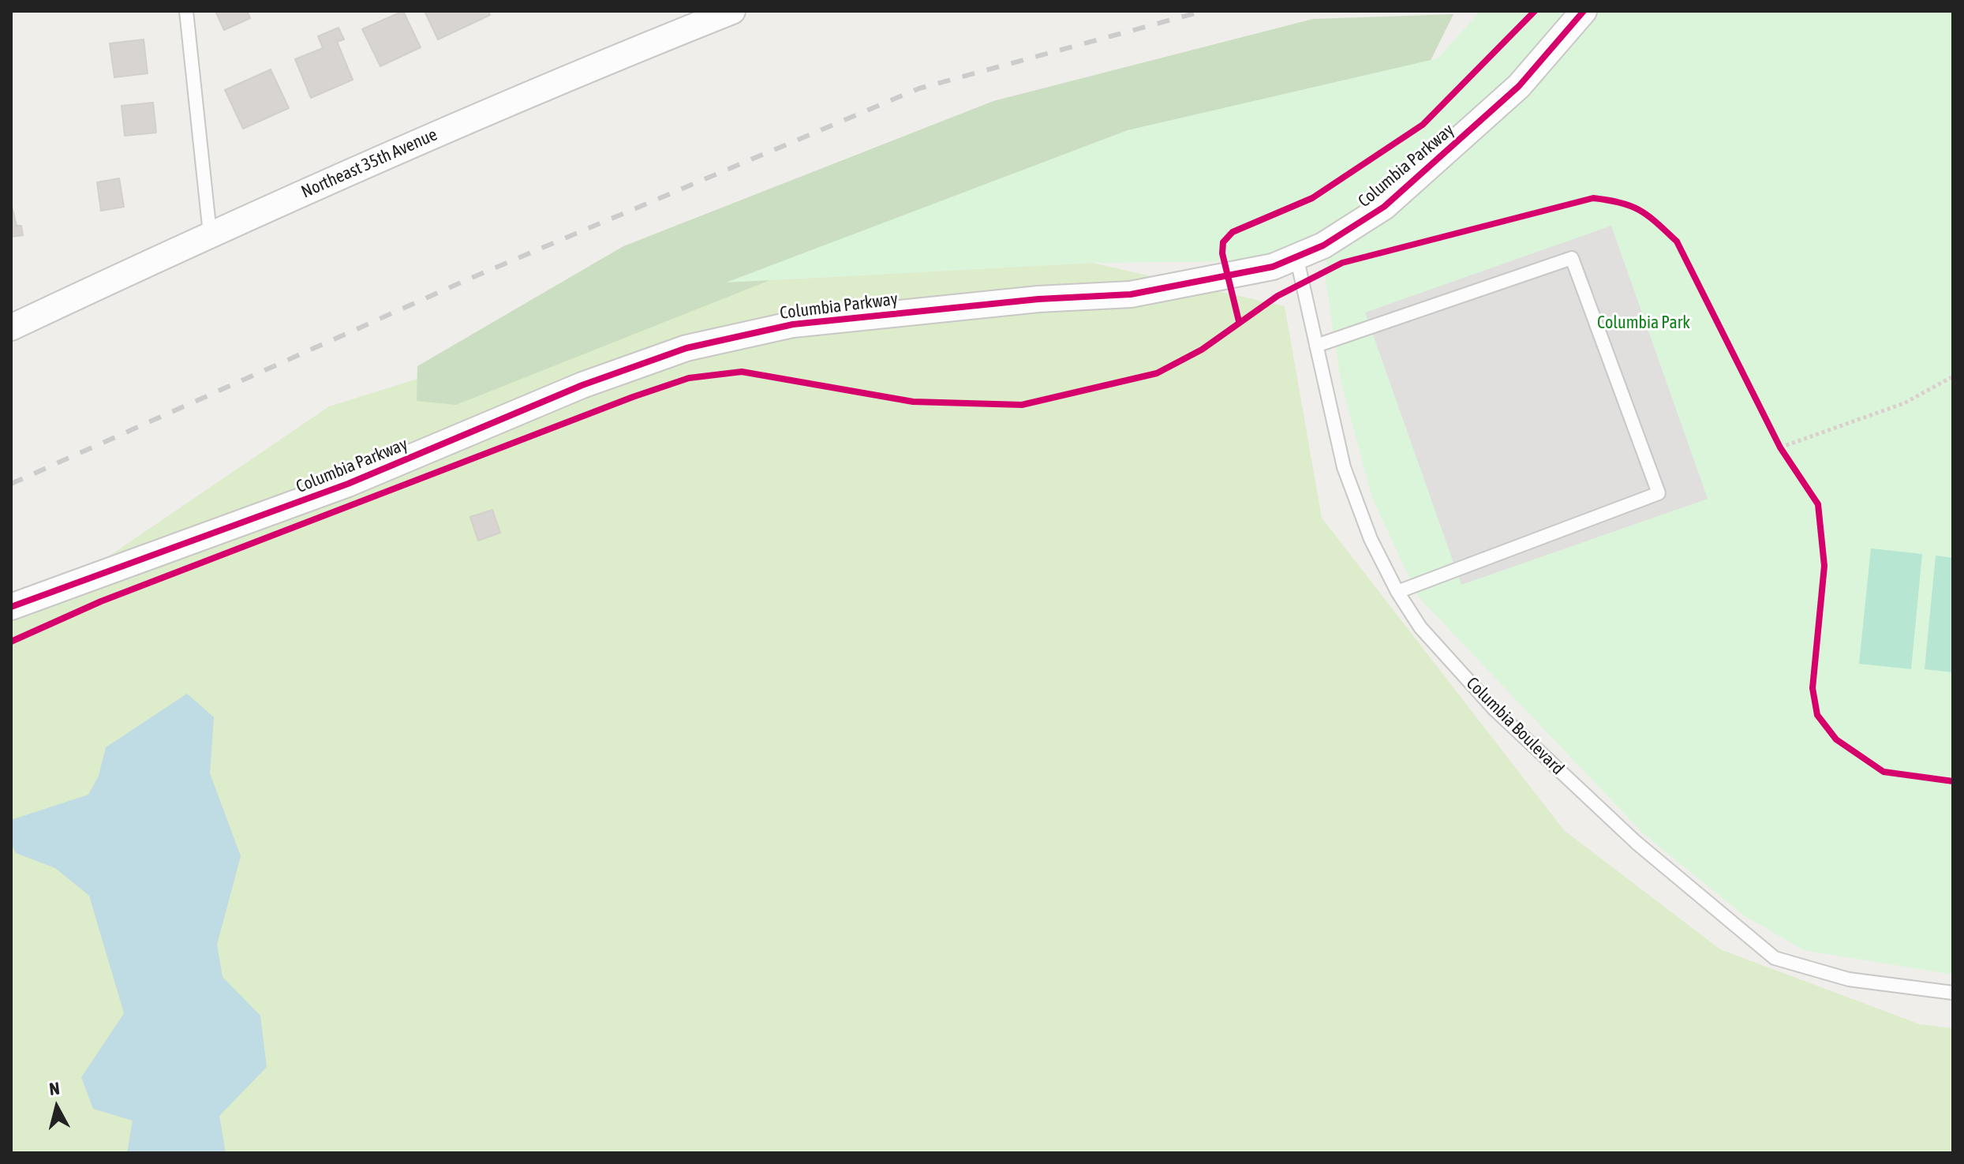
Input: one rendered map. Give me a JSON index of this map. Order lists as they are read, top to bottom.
{
  "streets": {
    "street": ["Northeast 35th Avenue", "Columbia Parkway"],
    "lane": ["Columbia Boulevard"]
  },
  "crossings": [
    ["Columbia Parkway", "Columbia Boulevard"]
  ],
  "parks": ["Columbia Park"],
  "north": "top"
}
